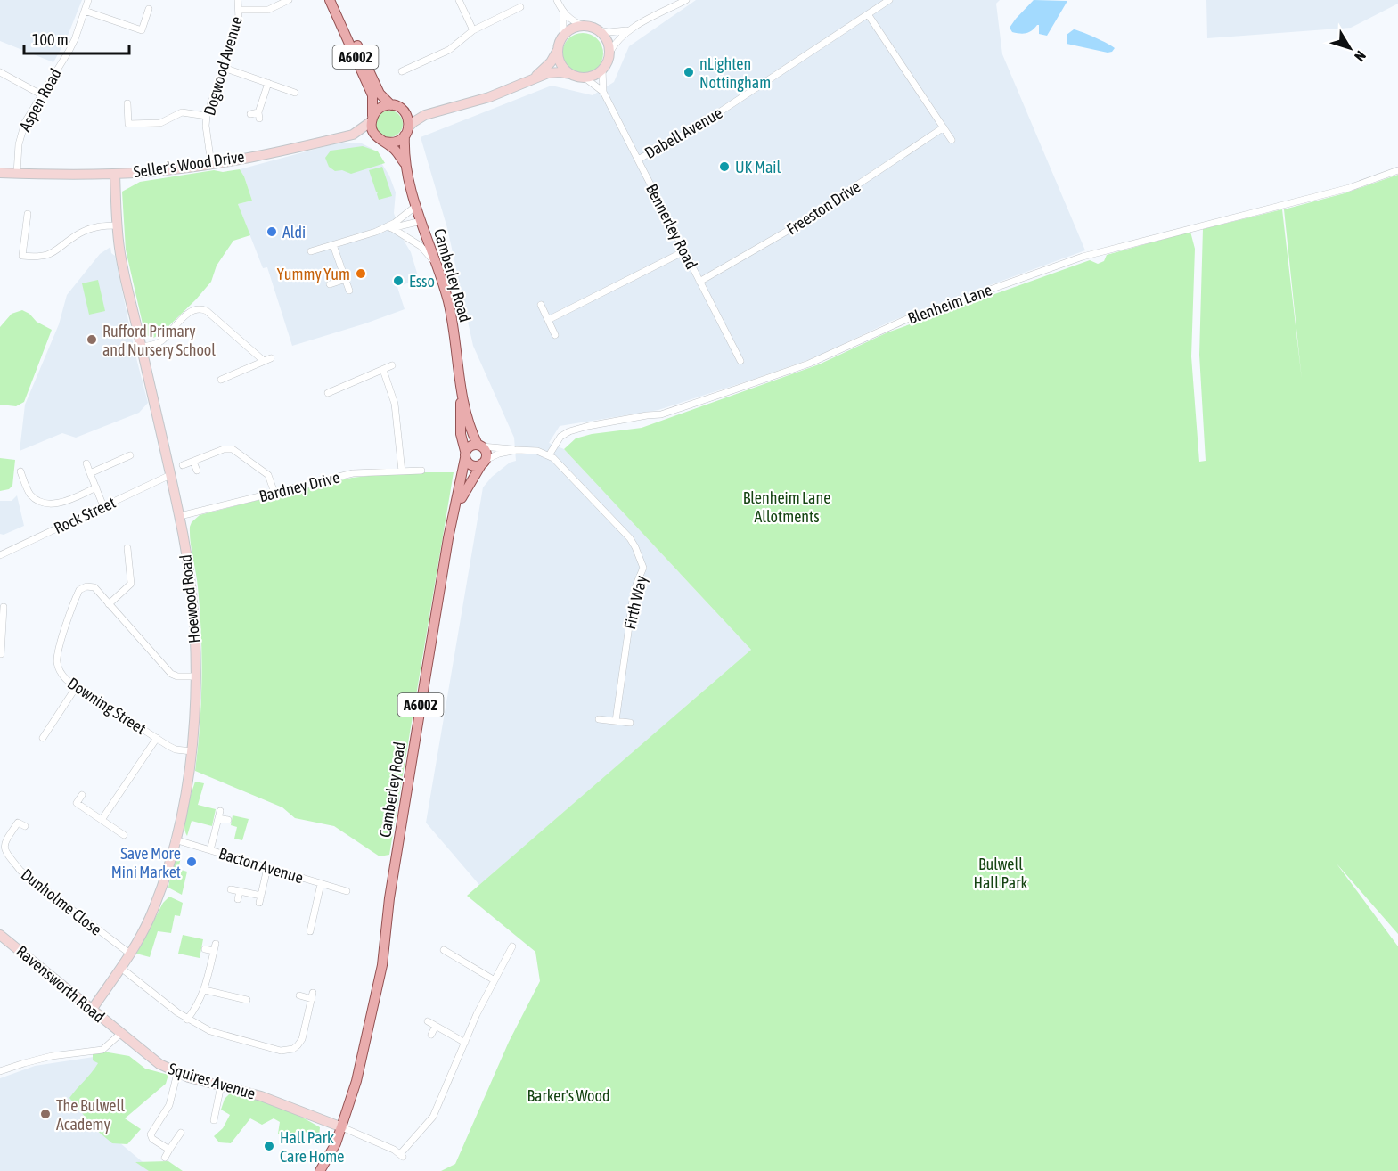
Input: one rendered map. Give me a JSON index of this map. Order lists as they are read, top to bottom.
{
  "streets": {
    "main road": ["A6002", "Camberley Road"],
    "street": [
      "Dogwood Avenue",
      "Aspen Road",
      "Dabell Avenue",
      "Seller's Wood Drive",
      "Freeston Drive",
      "Bennerley Road",
      "Blenheim Lane",
      "Bardney Drive",
      "Rock Street",
      "Hoewood Road",
      "Firth Way",
      "Downing Street",
      "Bacton Avenue",
      "Dunholme Close",
      "Ravensworth Road",
      "Squires Avenue"
    ]
  },
  "crossings": [
    ["A6002", "Seller's Wood Drive"],
    ["A6002", "Camberley Road"],
    ["A6002", "Squires Avenue"],
    ["Dogwood Avenue", "Seller's Wood Drive"],
    ["Aspen Road", "Seller's Wood Drive"],
    ["Dabell Avenue", "Bennerley Road"],
    ["Seller's Wood Drive", "Camberley Road"],
    ["Seller's Wood Drive", "Hoewood Road"],
    ["Freeston Drive", "Bennerley Road"],
    ["Camberley Road", "Squires Avenue"],
    ["Blenheim Lane", "Firth Way"],
    ["Bardney Drive", "Hoewood Road"],
    ["Rock Street", "Hoewood Road"],
    ["Hoewood Road", "Downing Street"],
    ["Hoewood Road", "Bacton Avenue"],
    ["Hoewood Road", "Dunholme Close"],
    ["Hoewood Road", "Ravensworth Road"],
    ["Ravensworth Road", "Squires Avenue"]
  ],
  "parks": ["Blenheim Lane Allotments", "Bulwell Hall Park", "Barker's Wood"],
  "places": [
    "nLighten Nottingham",
    "UK Mail",
    "Aldi",
    "Yummy Yum",
    "Esso",
    "Rufford Primary and Nursery School",
    "Save More Mini Market",
    "The Bulwell Academy",
    "Hall Park Care Home"
  ],
  "scale_bar": "100 m",
  "north": "bottom right"
}
